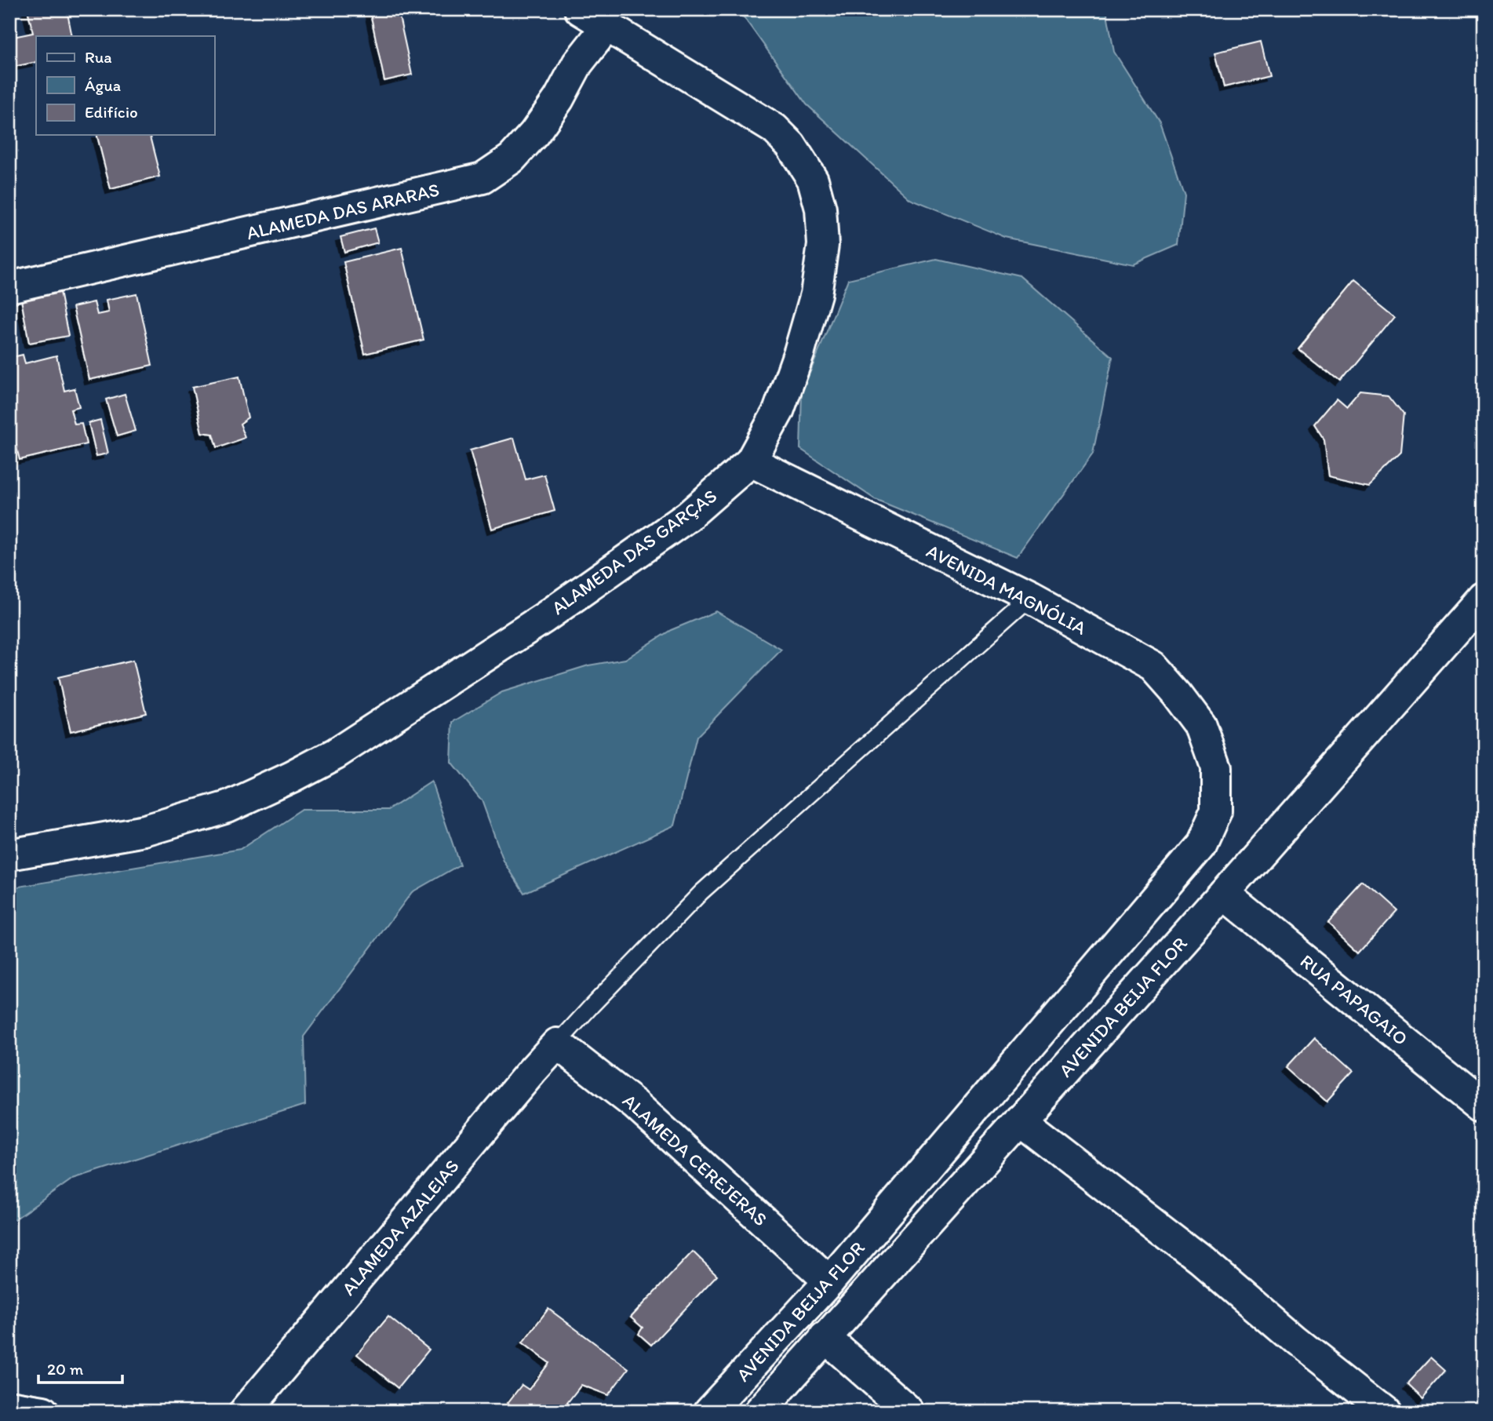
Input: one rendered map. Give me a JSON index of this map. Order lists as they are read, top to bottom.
{
  "streets": {
    "street": [
      "ALAMEDA DAS ARARAS",
      "ALAMEDA DAS GARÇAS",
      "AVENIDA MAGNÓLIA",
      "RUA PAPAGAIO",
      "AVENIDA BEIJA FLOR",
      "ALAMEDA CEREJERAS",
      "ALAMEDA AZALEIAS"
    ]
  },
  "crossings": [
    ["ALAMEDA DAS ARARAS", "ALAMEDA DAS GARÇAS"],
    ["ALAMEDA DAS GARÇAS", "AVENIDA MAGNÓLIA"],
    ["AVENIDA MAGNÓLIA", "AVENIDA BEIJA FLOR"],
    ["RUA PAPAGAIO", "AVENIDA BEIJA FLOR"],
    ["AVENIDA BEIJA FLOR", "ALAMEDA CEREJERAS"],
    ["ALAMEDA CEREJERAS", "ALAMEDA AZALEIAS"]
  ],
  "legend": ["Rua", "Água", "Edifício"],
  "scale_bar": "20 m"
}
